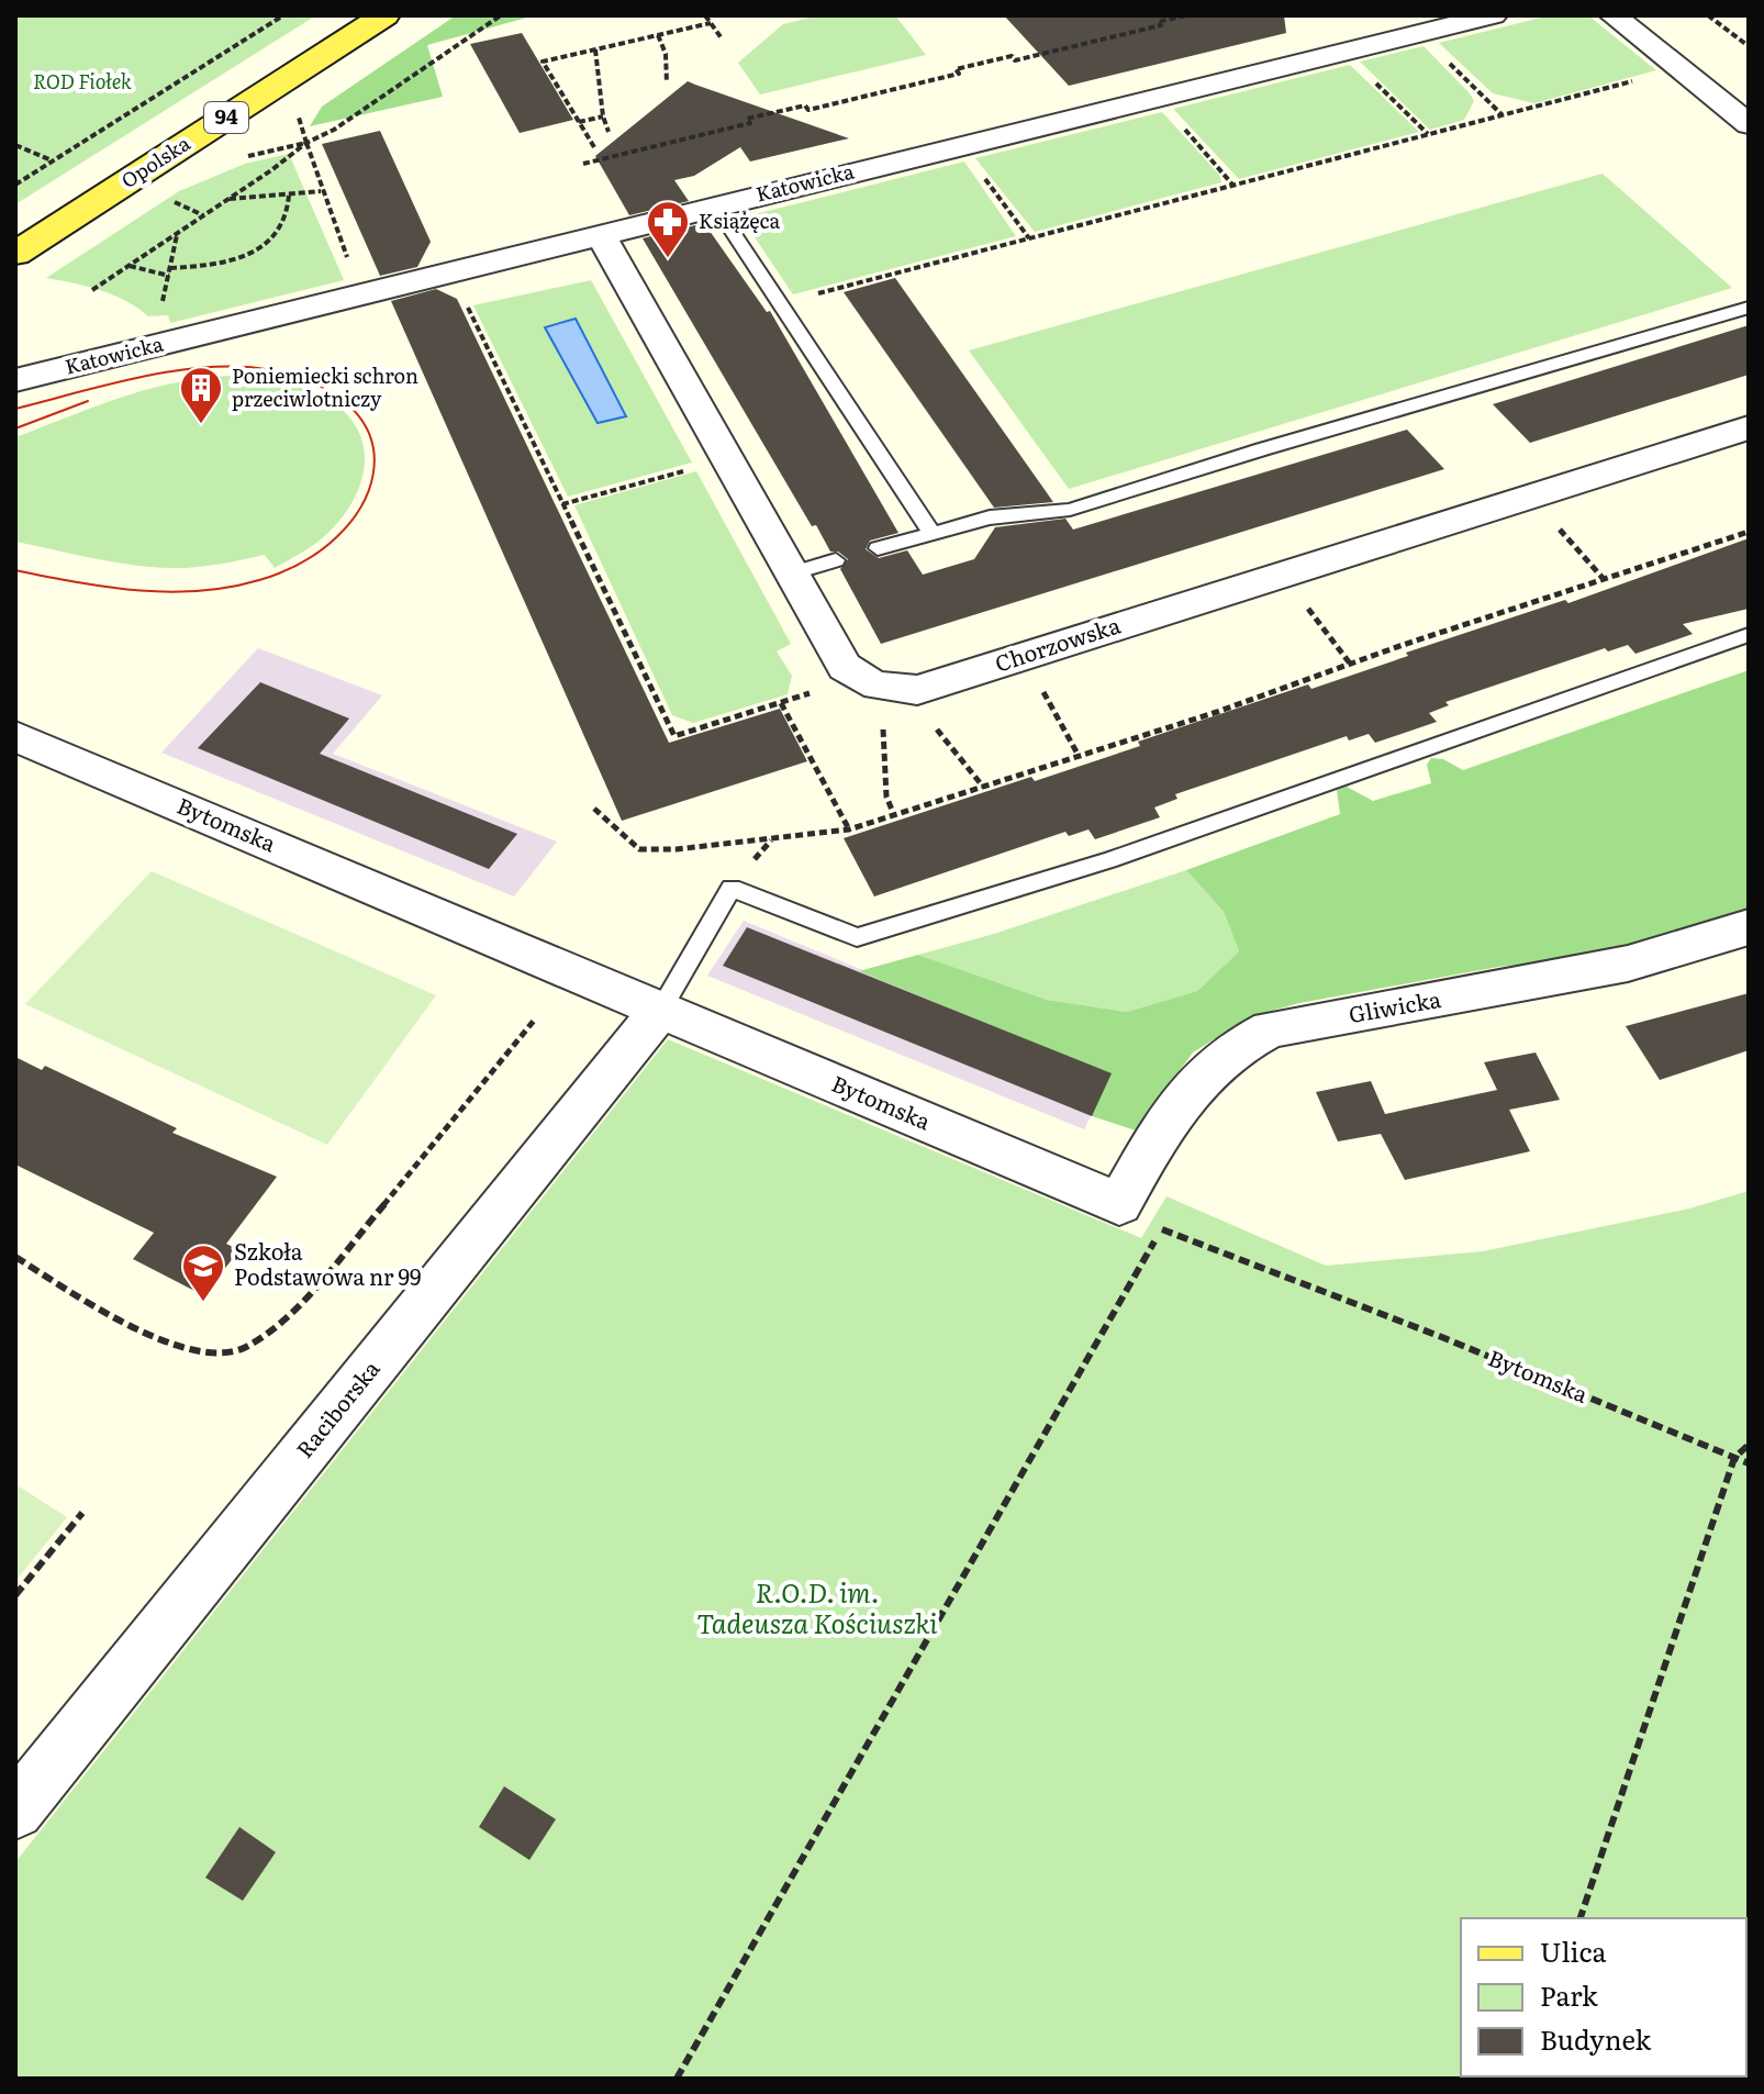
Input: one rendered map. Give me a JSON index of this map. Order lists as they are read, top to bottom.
{
  "streets": {
    "main road": ["94", "Opolska"],
    "street": [
      "Katowicka",
      "Chorzowska",
      "Bytomska",
      "Gliwicka",
      "Raciborska"
    ]
  },
  "crossings": [
    ["Katowicka", "Chorzowska"],
    ["Bytomska", "Gliwicka"],
    ["Bytomska", "Raciborska"]
  ],
  "parks": ["ROD Fiołek", "R.O.D. im. Tadeusza Kościuszki"],
  "places": {
    "pharmacy": ["Książęca"],
    "building": ["Poniemiecki schron przeciwlotniczy"],
    "school or university": ["Szkoła Podstawowa nr 99"]
  },
  "legend": ["Ulica", "Park", "Budynek"]
}
